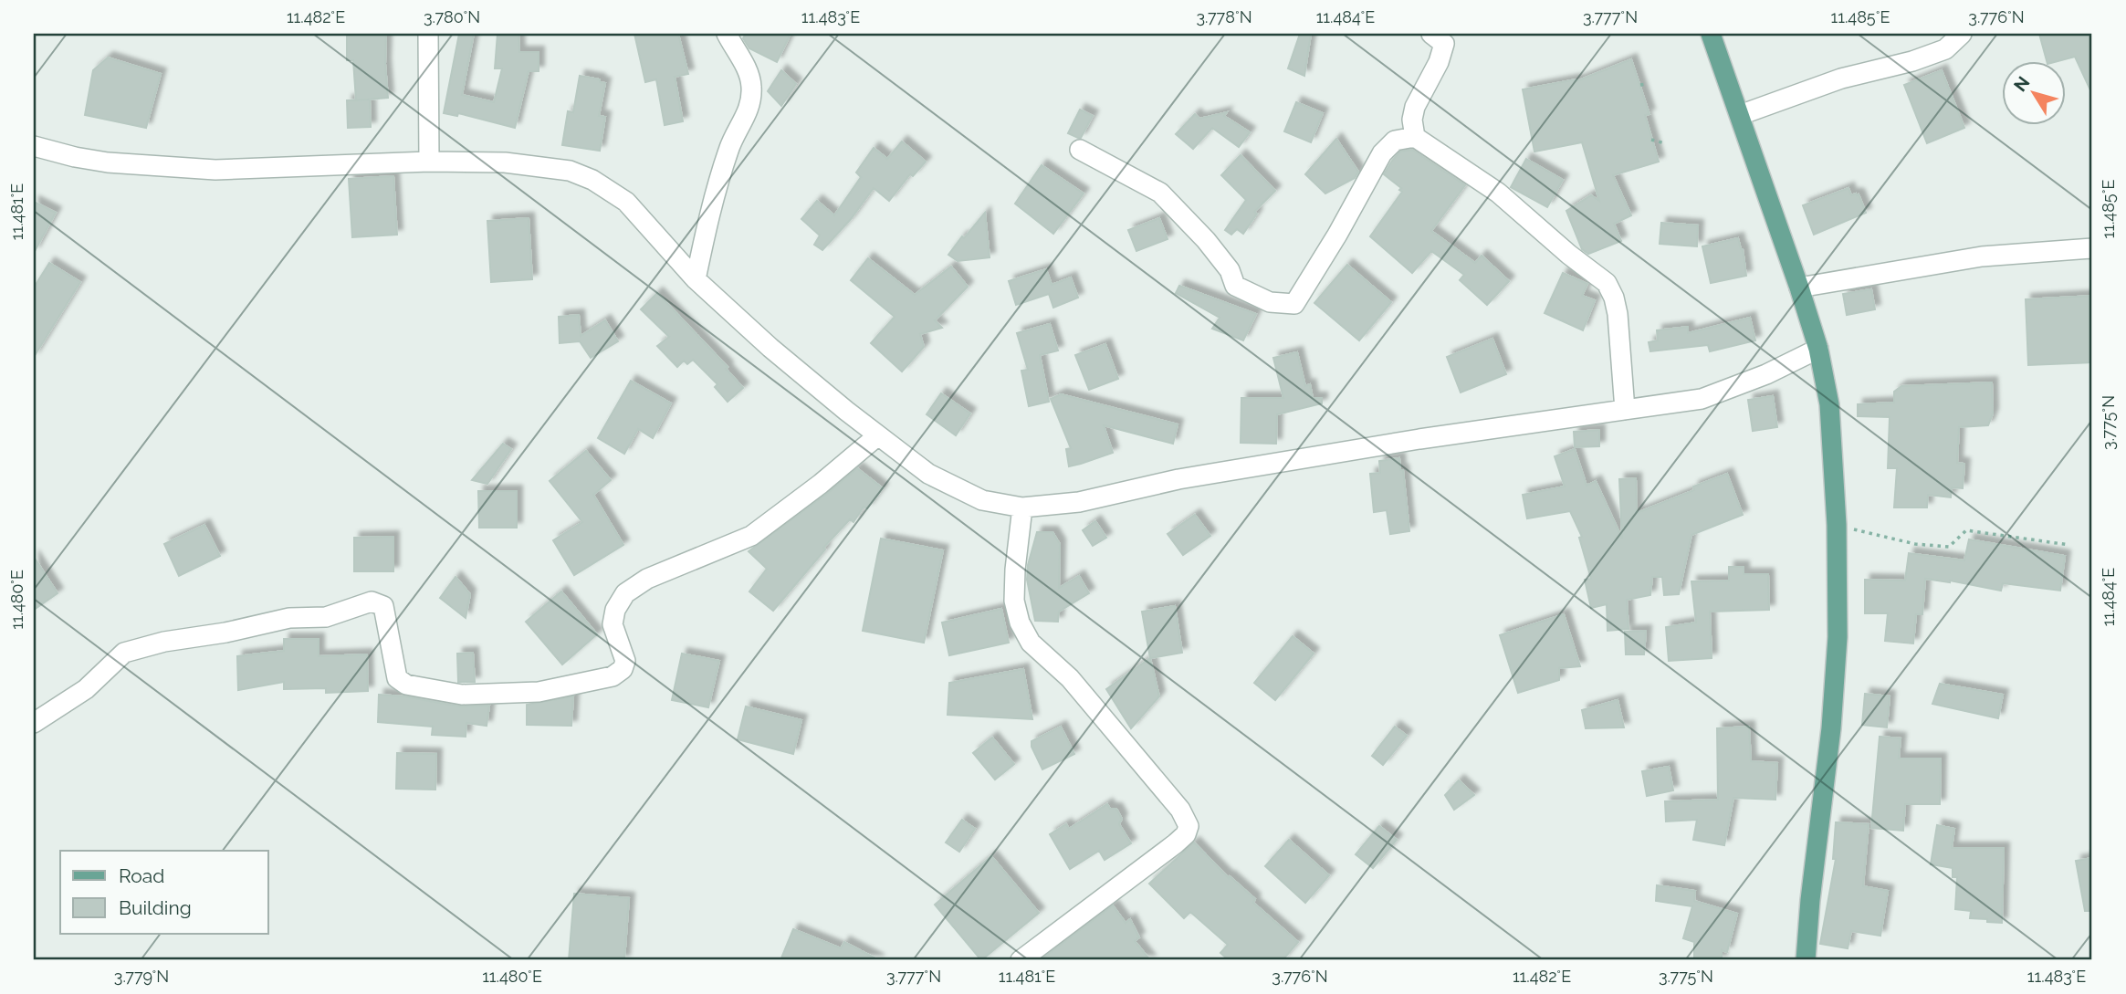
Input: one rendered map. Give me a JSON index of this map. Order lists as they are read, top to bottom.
{
  "legend": ["Road", "Building"],
  "north": "top left",
  "coordinates": [
    "11.482°E",
    "3.780°N",
    "11.483°E",
    "3.778°N",
    "11.484°E",
    "3.777°N",
    "11.485°E",
    "3.776°N",
    "11.481°E",
    "3.775°N",
    "11.480°E",
    "3.779°N"
  ]
}
